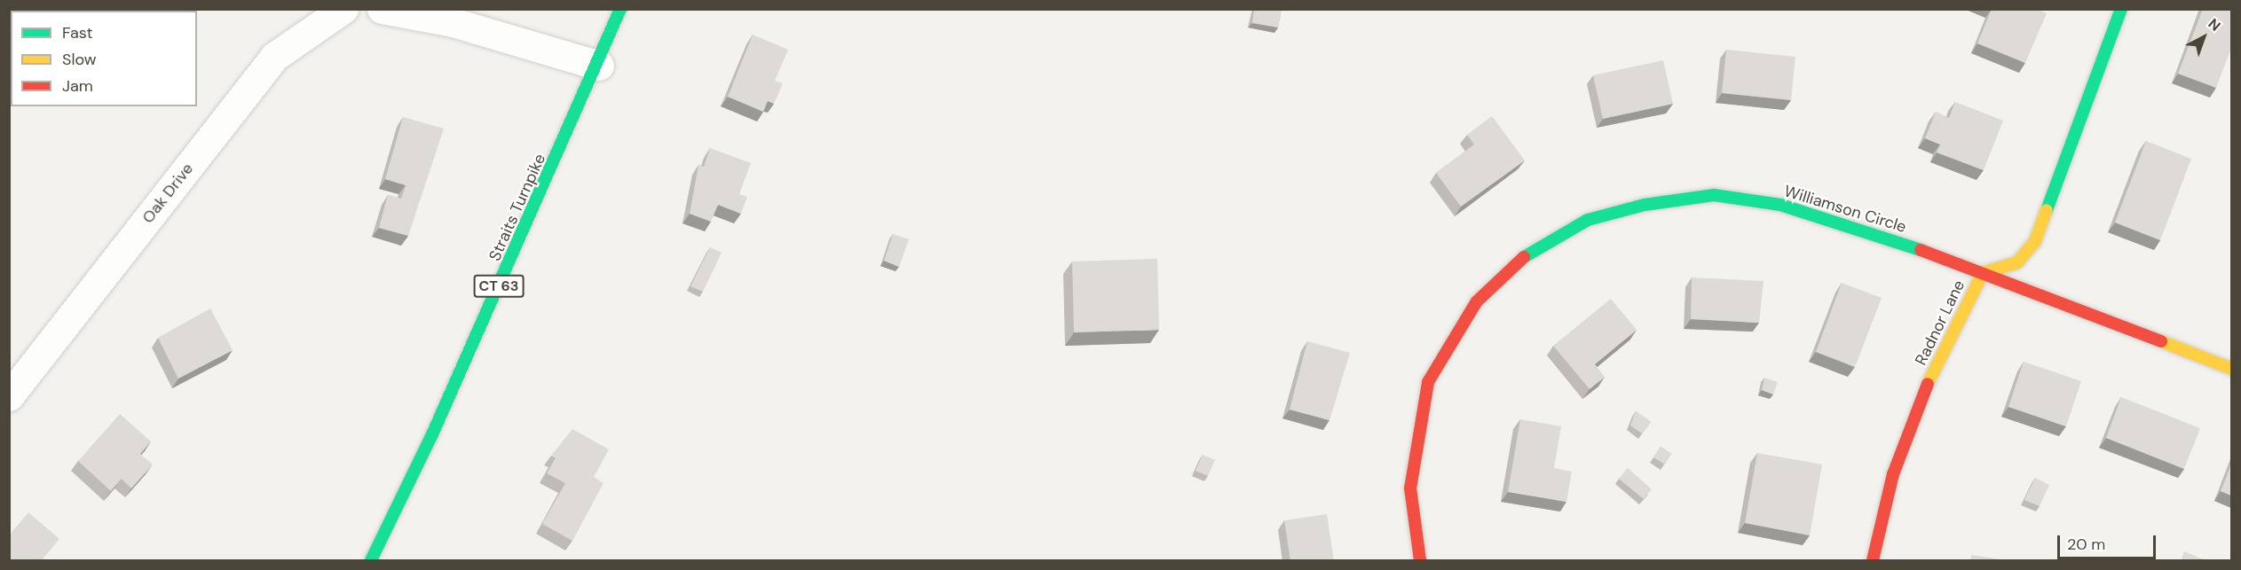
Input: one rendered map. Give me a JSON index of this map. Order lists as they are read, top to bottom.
{
  "streets": {
    "street": [
      "Oak Drive",
      "Straits Turnpike",
      "Williamson Circle",
      "CT 63",
      "Radnor Lane"
    ]
  },
  "crossings": [
    ["Williamson Circle", "Radnor Lane"]
  ],
  "legend": ["Fast", "Slow", "Jam"],
  "scale_bar": "20 m",
  "north": "top right"
}
